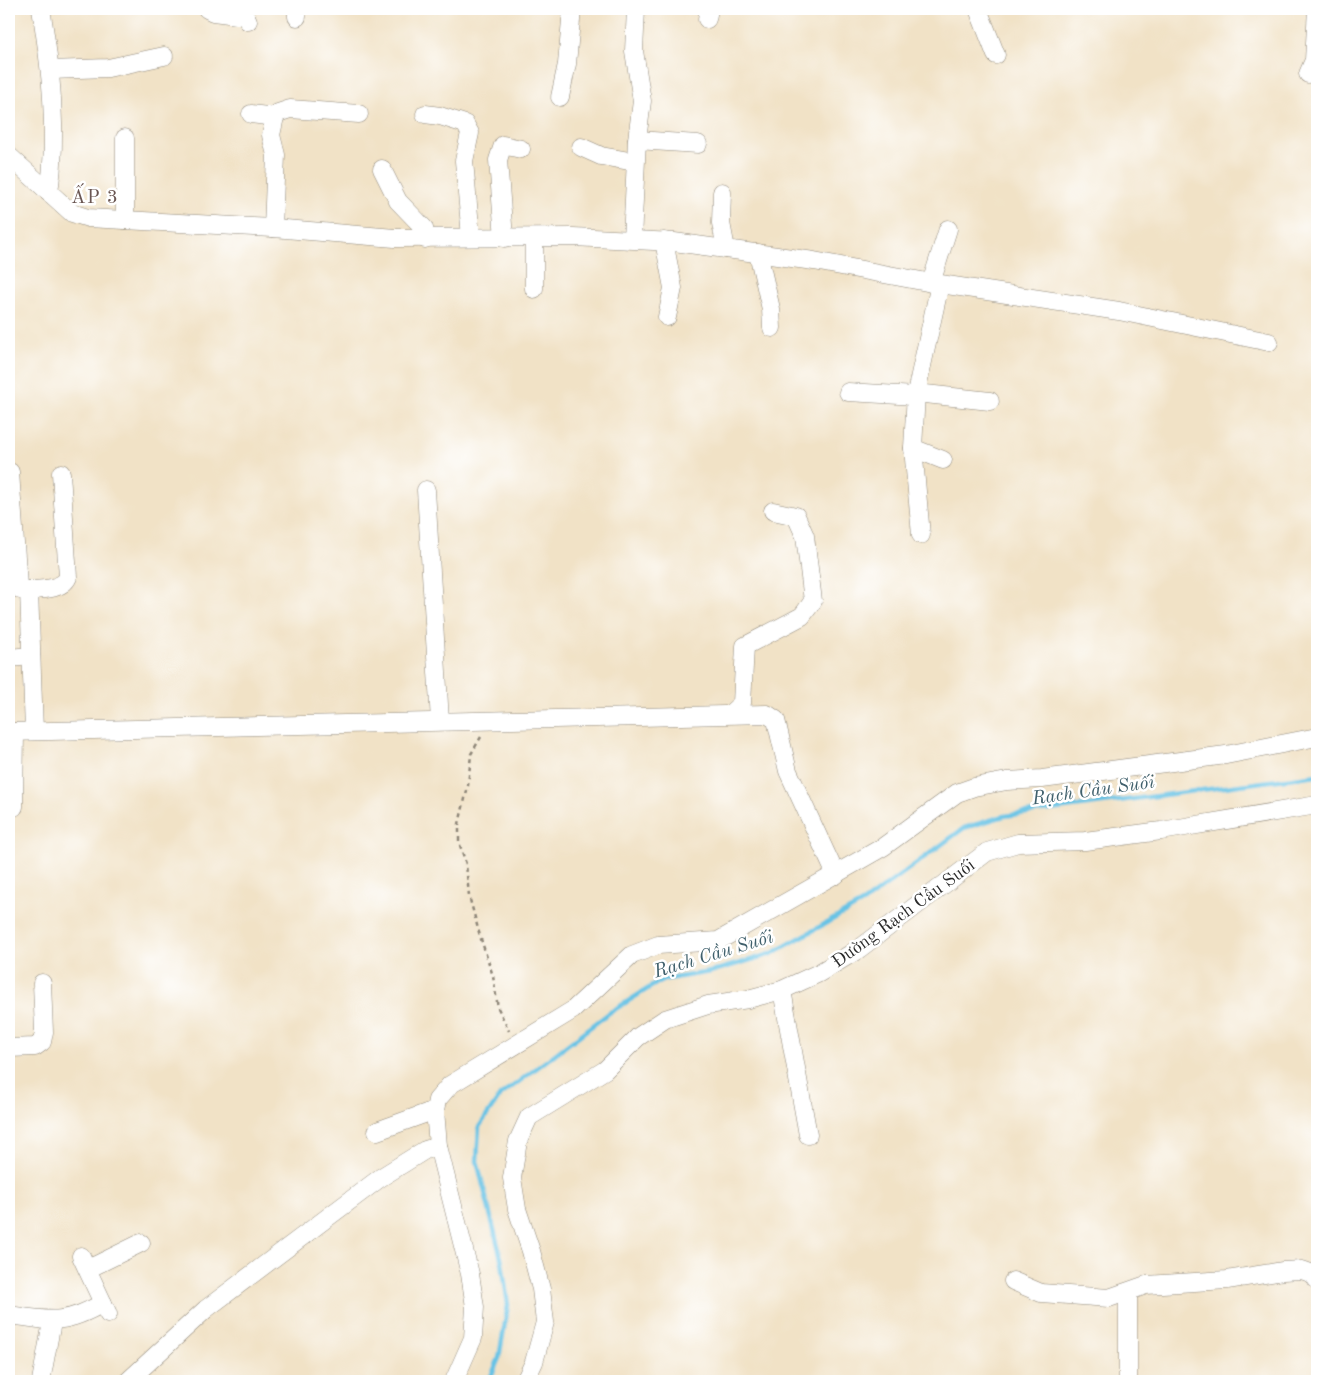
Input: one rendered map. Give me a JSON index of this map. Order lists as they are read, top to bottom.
{
  "streets": {
    "street": ["Đường Rạch Cầu Suối"]
  },
  "districts": ["ẤP 3"],
  "water": ["Rạch Cầu Suối"]
}
